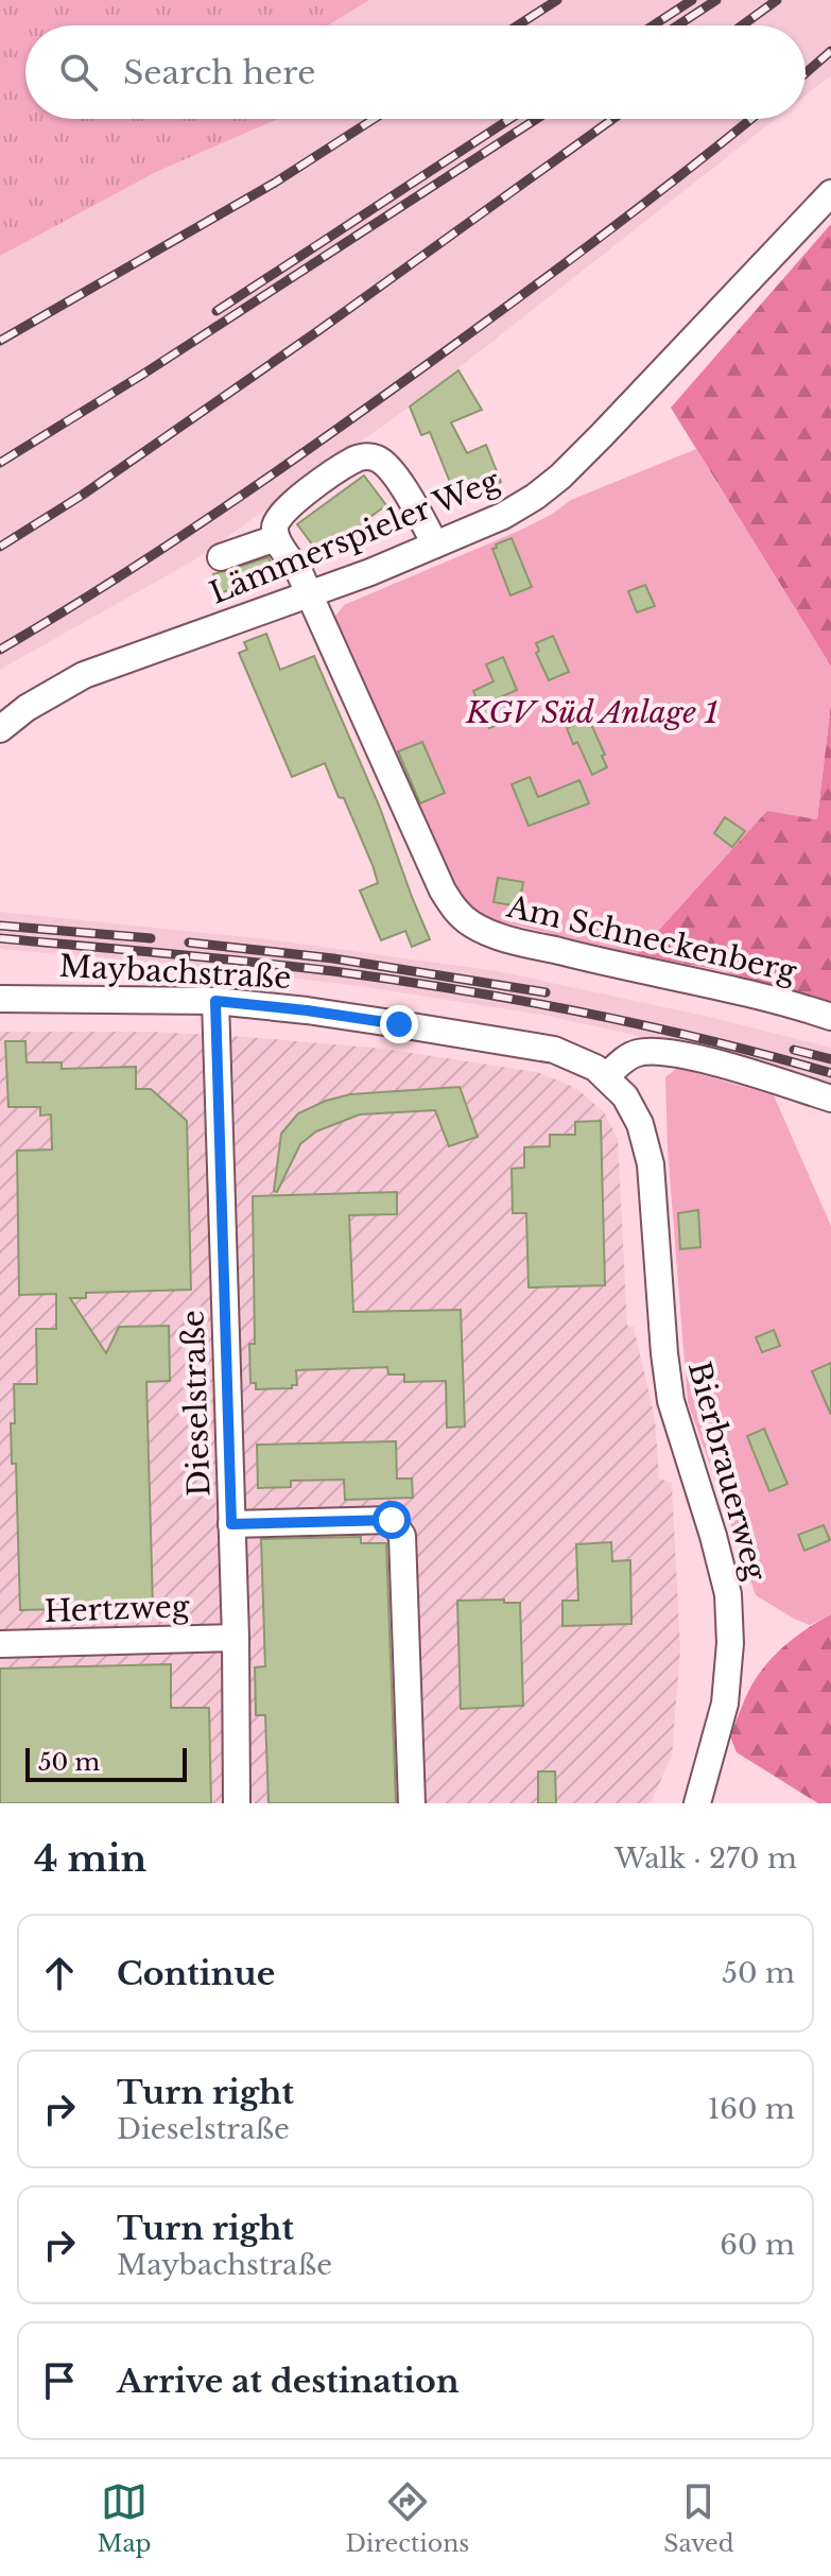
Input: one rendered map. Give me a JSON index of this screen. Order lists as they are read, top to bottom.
{
  "streets": {
    "street": [
      "Lämmerspieler Weg",
      "Am Schneckenberg",
      "Maybachstraße",
      "Dieselstraße",
      "Bierbrauerweg",
      "Hertzweg"
    ]
  },
  "crossings": [
    ["Lämmerspieler Weg", "Am Schneckenberg"],
    ["Maybachstraße", "Dieselstraße"],
    ["Maybachstraße", "Bierbrauerweg"],
    ["Dieselstraße", "Hertzweg"]
  ],
  "parks": ["KGV Süd Anlage 1"],
  "scale_bar": "50 m",
  "page": {
    "search": "Search here",
    "scale": "50 m",
    "heading": ["4 min", "Walk · 270 m"],
    "list": [
      ["Continue", "50 m"],
      ["Turn right", "Dieselstraße", "160 m"],
      ["Turn right", "Maybachstraße", "60 m"],
      "Arrive at destination"
    ],
    "nav": ["Map", "Directions", "Saved"]
  }
}
